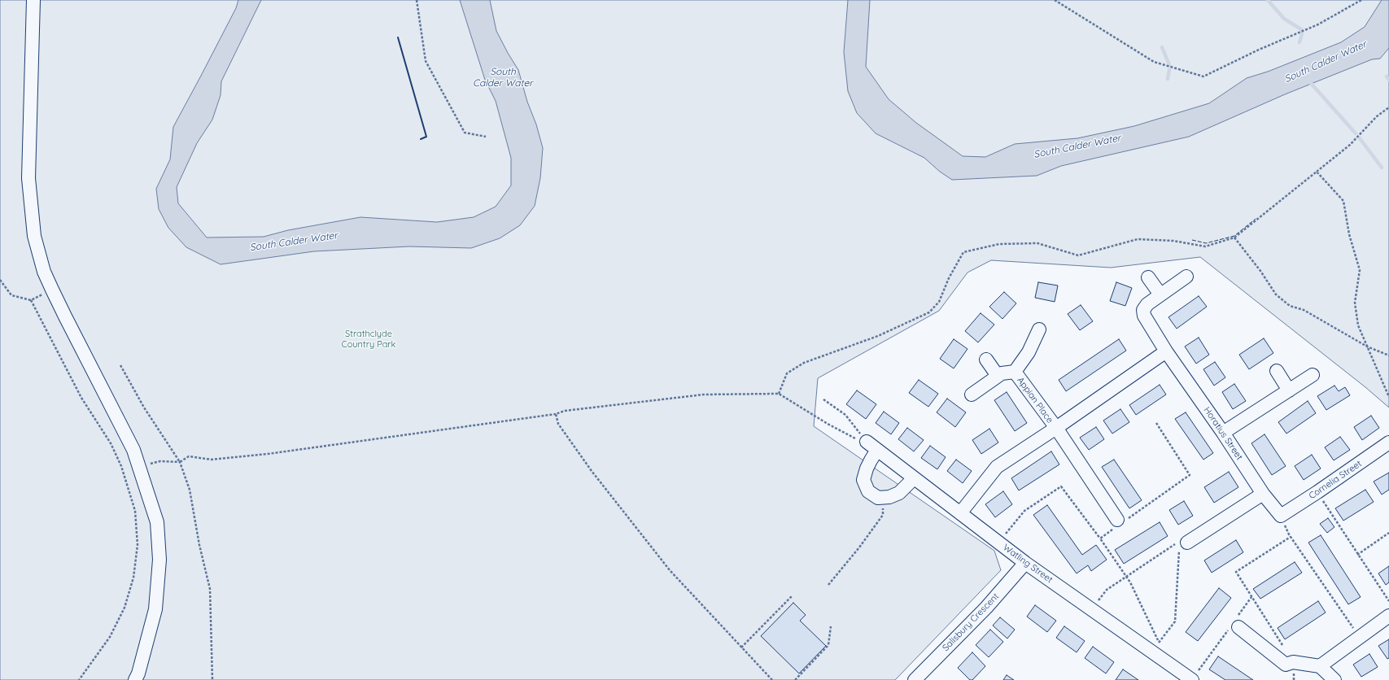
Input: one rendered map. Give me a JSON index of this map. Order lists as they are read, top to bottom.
{
  "streets": {
    "street": [
      "Appian Place",
      "Horatius Street",
      "Cornelia Street",
      "Watling Street",
      "Salisbury Crescent"
    ]
  },
  "crossings": [
    ["Horatius Street", "Cornelia Street"],
    ["Watling Street", "Salisbury Crescent"]
  ],
  "water": ["South Calder Water"],
  "parks": ["Strathclyde Country Park"]
}
